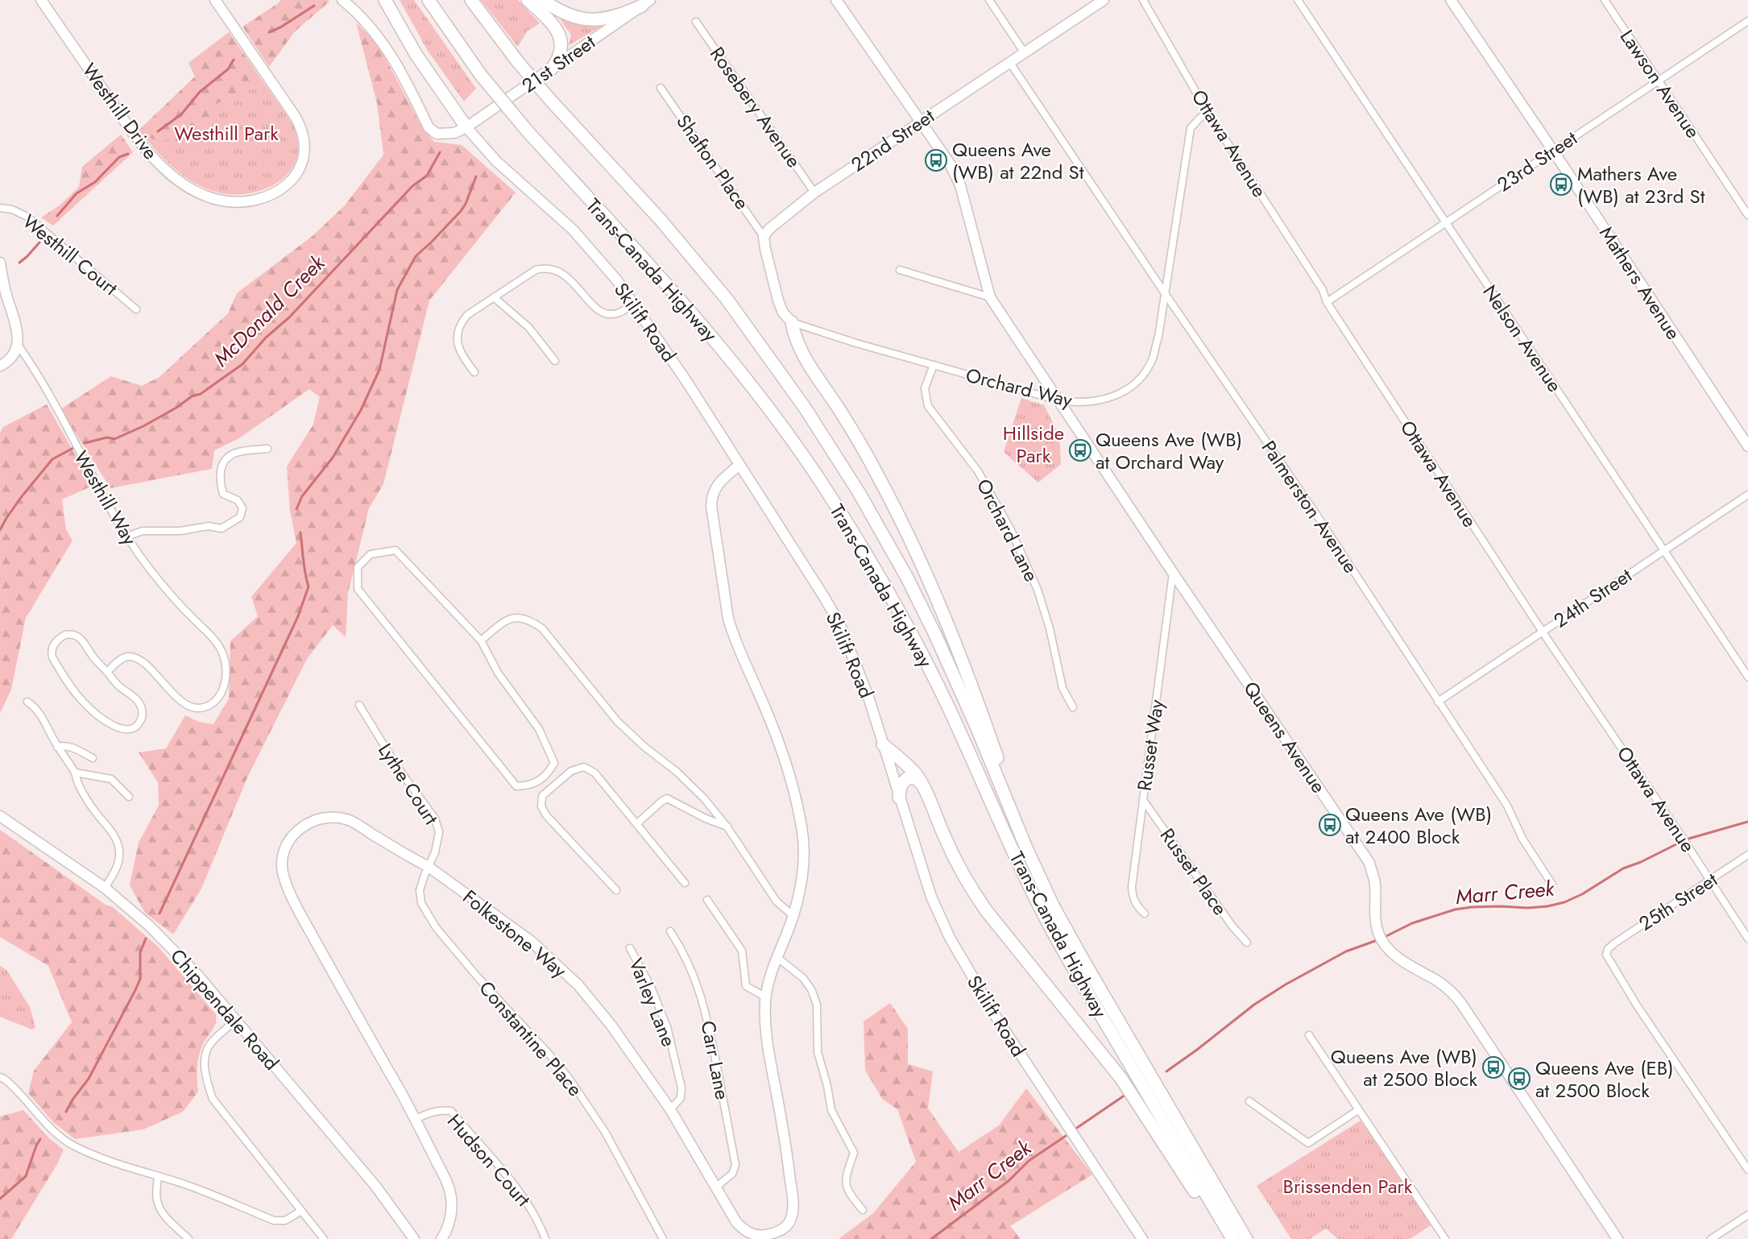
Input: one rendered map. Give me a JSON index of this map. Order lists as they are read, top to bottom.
{
  "streets": {
    "highway": ["Trans-Canada Highway"],
    "street": [
      "21st Street",
      "Lawson Avenue",
      "Rosebery Avenue",
      "Westhill Drive",
      "22nd Street",
      "Ottawa Avenue",
      "23rd Street",
      "Shafton Place",
      "Westhill Court",
      "Mathers Avenue",
      "Skilift Road",
      "Nelson Avenue",
      "Orchard Way",
      "Westhill Way",
      "Palmerston Avenue",
      "Orchard Lane",
      "24th Street",
      "Queens Avenue",
      "Russet Way",
      "Lythe Court",
      "Russet Place",
      "25th Street",
      "Folkestone Way",
      "Varley Lane",
      "Chippendale Road",
      "Constantine Place",
      "Carr Lane",
      "Hudson Court"
    ]
  },
  "crossings": [
    ["21st Street", "Skilift Road"],
    ["Lawson Avenue", "23rd Street"],
    ["Rosebery Avenue", "22nd Street"],
    ["22nd Street", "Shafton Place"],
    ["22nd Street", "Palmerston Avenue"],
    ["22nd Street", "Queens Avenue"],
    ["Ottawa Avenue", "23rd Street"],
    ["Ottawa Avenue", "Orchard Way"],
    ["Ottawa Avenue", "24th Street"],
    ["Ottawa Avenue", "25th Street"],
    ["23rd Street", "Mathers Avenue"],
    ["23rd Street", "Nelson Avenue"],
    ["Skilift Road", "Folkestone Way"],
    ["Nelson Avenue", "24th Street"],
    ["Orchard Way", "Palmerston Avenue"],
    ["Orchard Way", "Orchard Lane"],
    ["Orchard Way", "Queens Avenue"],
    ["Palmerston Avenue", "24th Street"],
    ["Queens Avenue", "Russet Way"],
    ["Russet Way", "Russet Place"],
    ["Lythe Court", "Folkestone Way"],
    ["Lythe Court", "Constantine Place"],
    ["Folkestone Way", "Varley Lane"],
    ["Folkestone Way", "Constantine Place"],
    ["Folkestone Way", "Carr Lane"],
    ["Folkestone Way", "Hudson Court"]
  ],
  "water": ["McDonald Creek", "Marr Creek"],
  "parks": ["Westhill Park", "Hillside Park", "Brissenden Park"],
  "places": {
    "bus stop": [
      "Queens Ave (WB) at 22nd St",
      "Mathers Ave (WB) at 23rd St",
      "Queens Ave (WB) at Orchard Way",
      "Queens Ave (WB) at 2400 Block",
      "Queens Ave (WB) at 2500 Block",
      "Queens Ave (EB) at 2500 Block"
    ]
  }
}
